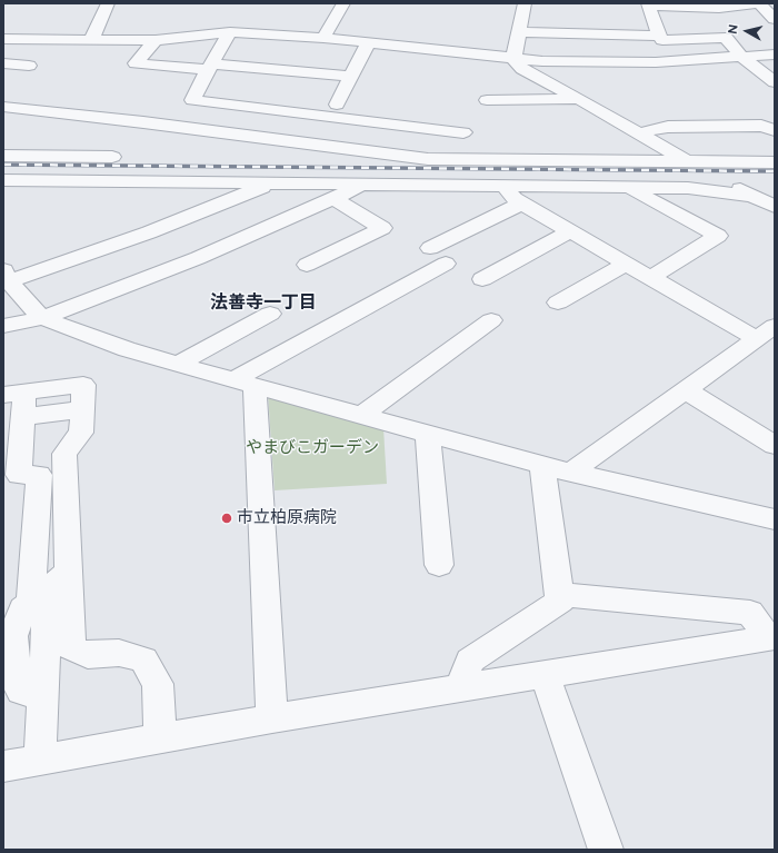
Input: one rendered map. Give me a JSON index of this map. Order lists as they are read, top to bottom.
{
  "districts": ["法善寺一丁目"],
  "parks": ["やまびこガーデン"],
  "places": ["市立柏原病院"],
  "north": "left"
}
